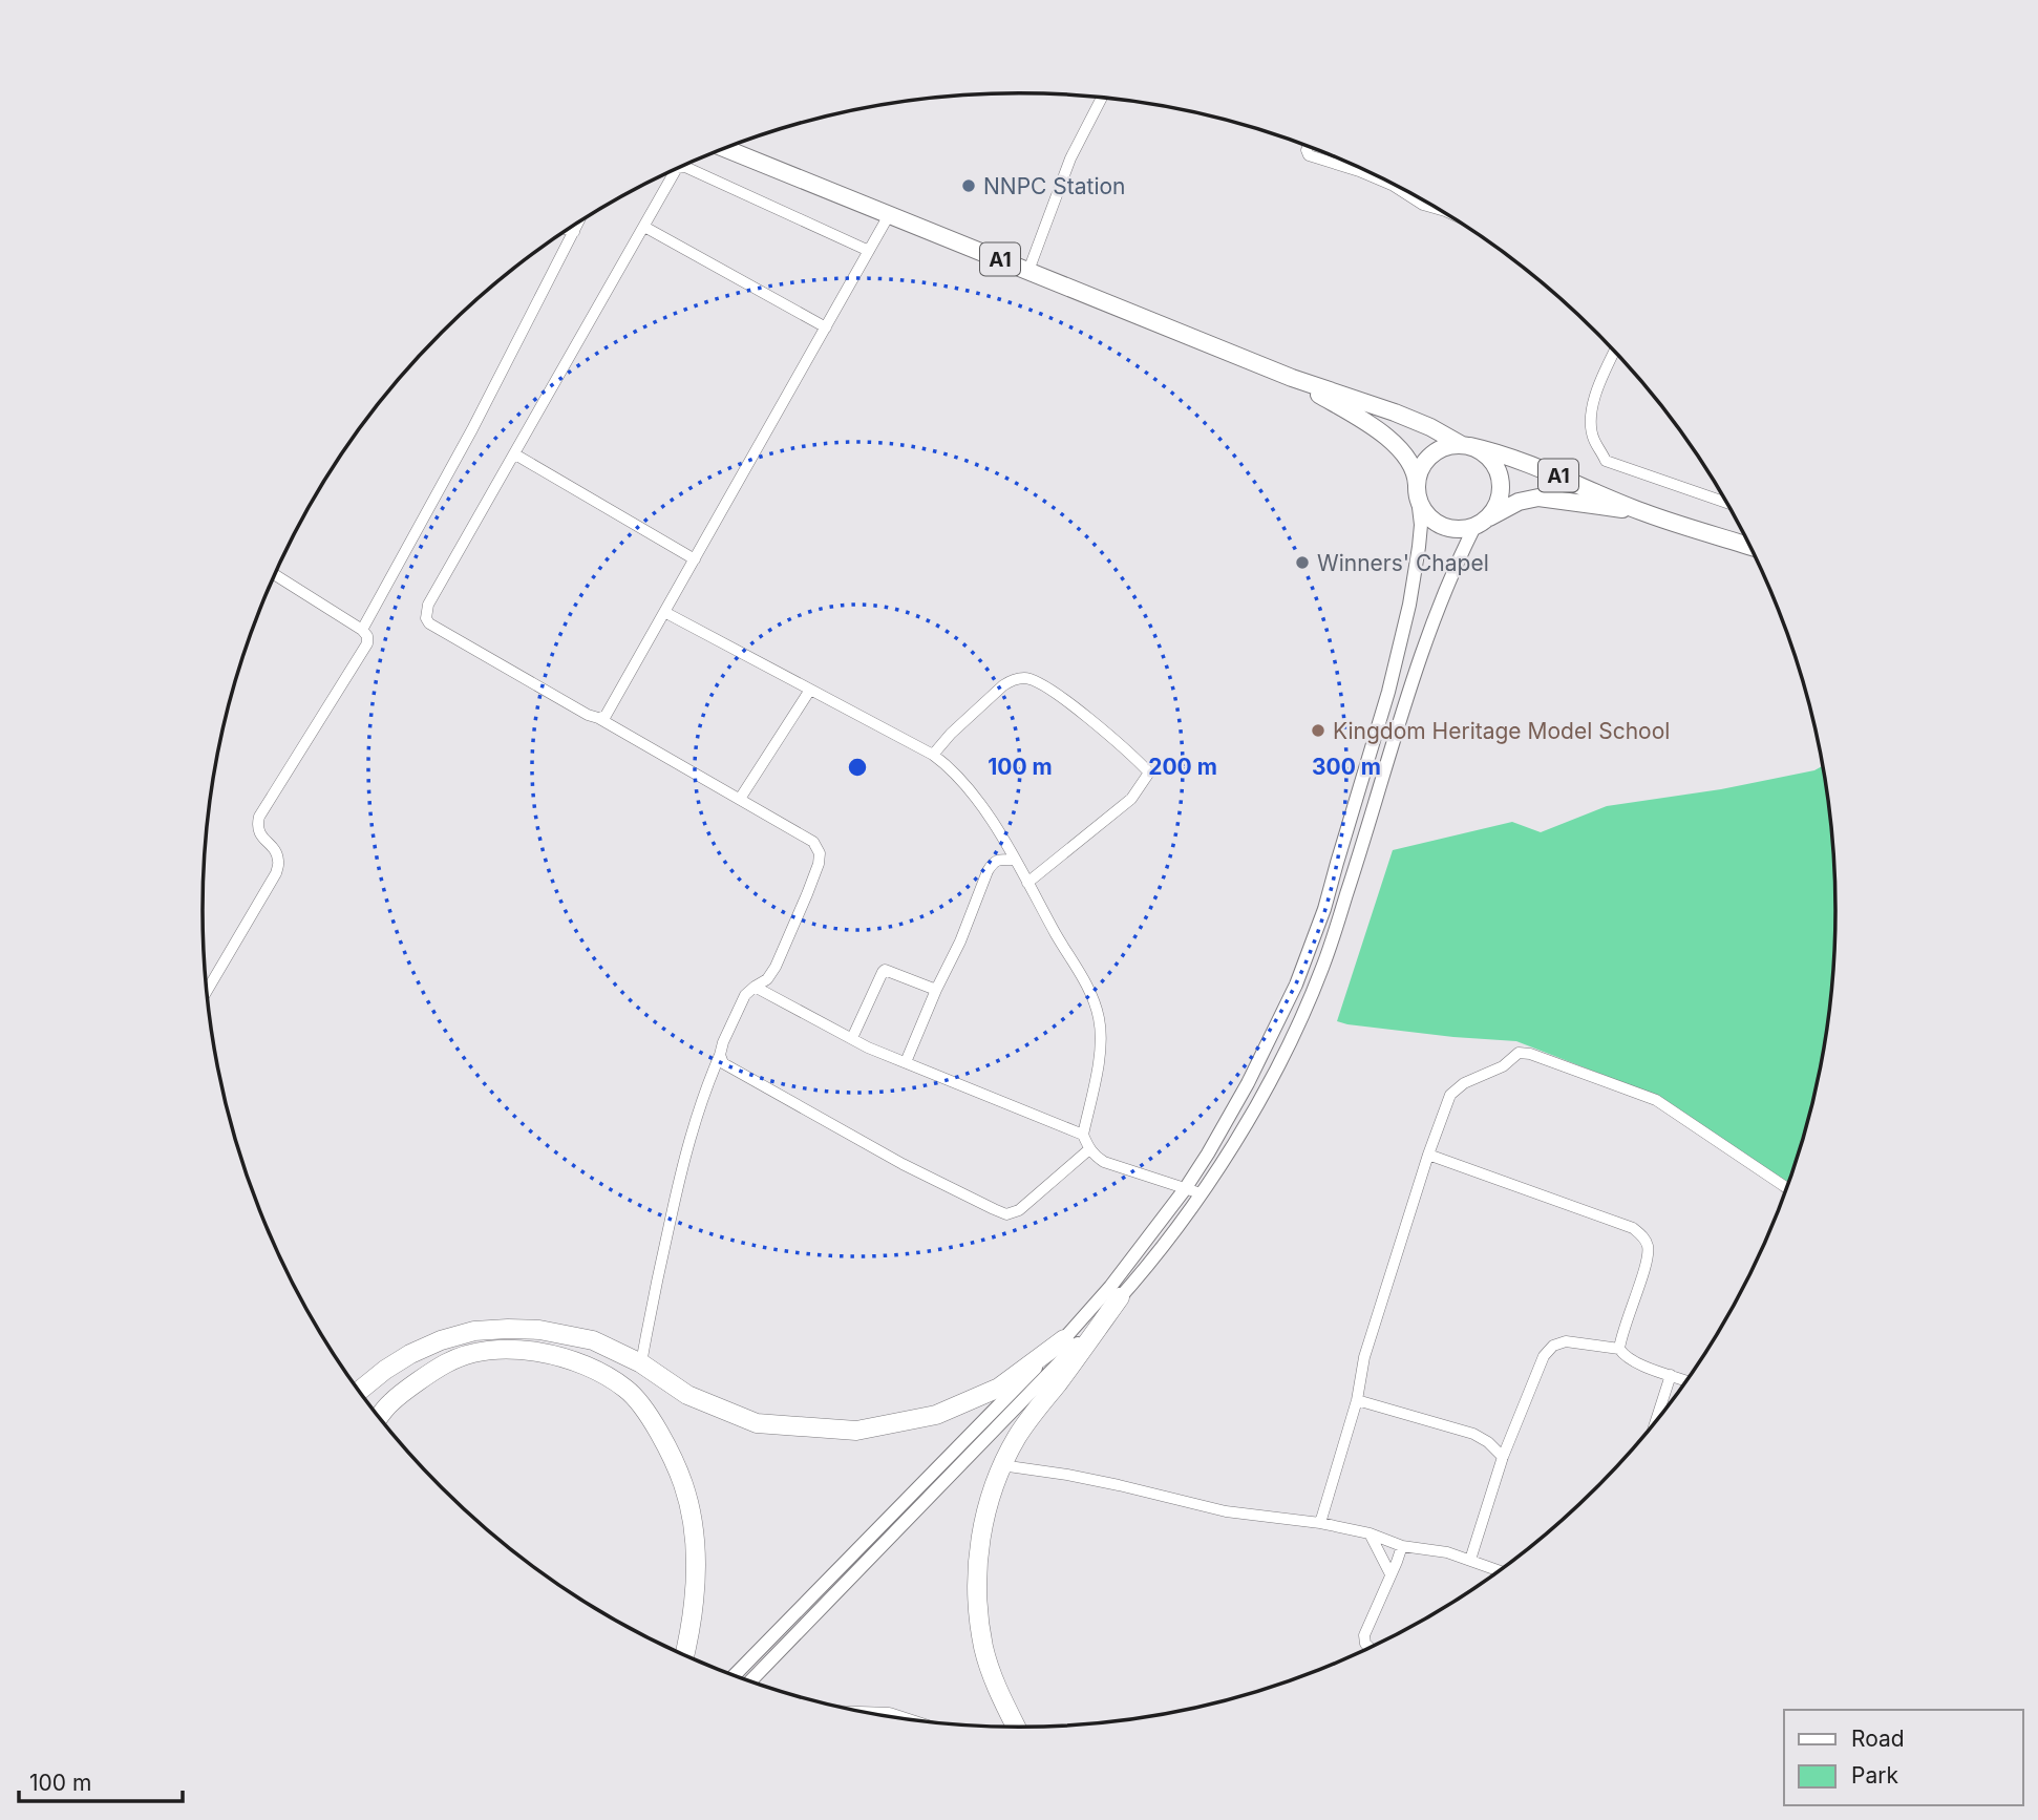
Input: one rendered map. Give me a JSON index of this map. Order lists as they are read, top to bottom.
{
  "streets": {
    "highway": ["A1"]
  },
  "places": ["NNPC Station", "Winners' Chapel", "Kingdom Heritage Model School"],
  "legend": ["Road", "Park"],
  "scale_bar": "100 m",
  "rings": ["100 m", "200 m", "300 m"]
}
